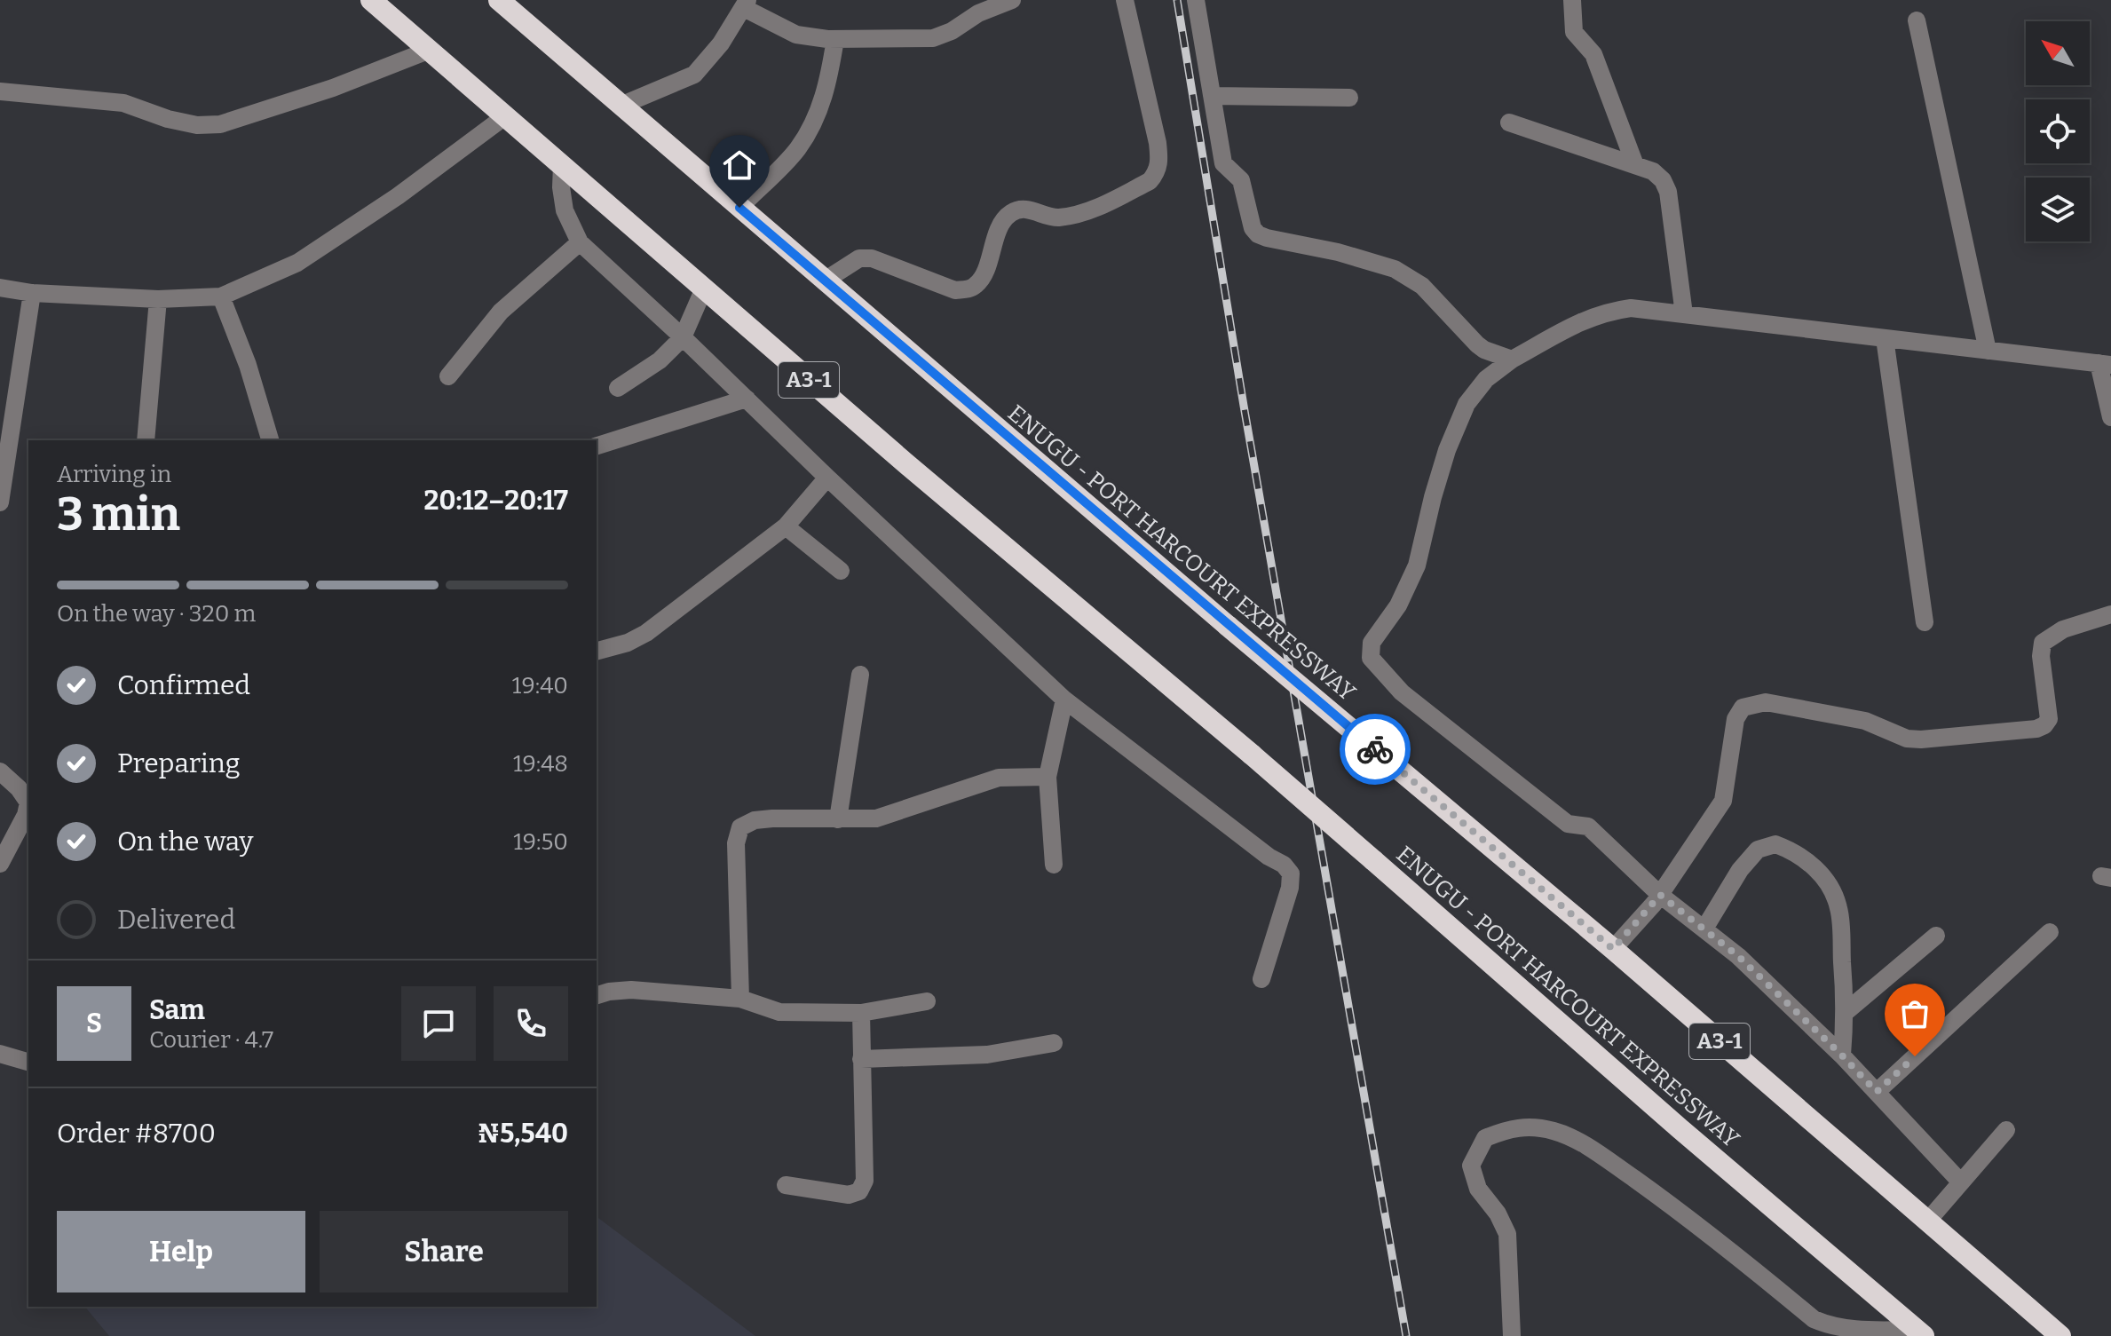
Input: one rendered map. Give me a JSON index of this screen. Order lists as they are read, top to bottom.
{
  "streets": {
    "highway": ["A3-1", "ENUGU - PORT HARCOURT EXPRESSWAY"]
  },
  "north": "top left",
  "page": {
    "heading": ["3 min", "Arriving in", "20:12–20:17"],
    "panel": [
      "Sam",
      "Courier · 4.7",
      "Order #8700",
      "₦5,540"
    ],
    "bar": "On the way · 320 m",
    "list": [
      ["Confirmed", "19:40"],
      ["Preparing", "19:48"],
      ["On the way", "19:50"],
      "Delivered"
    ],
    "round": "S",
    "buttons": ["Help", "Share"]
  }
}
